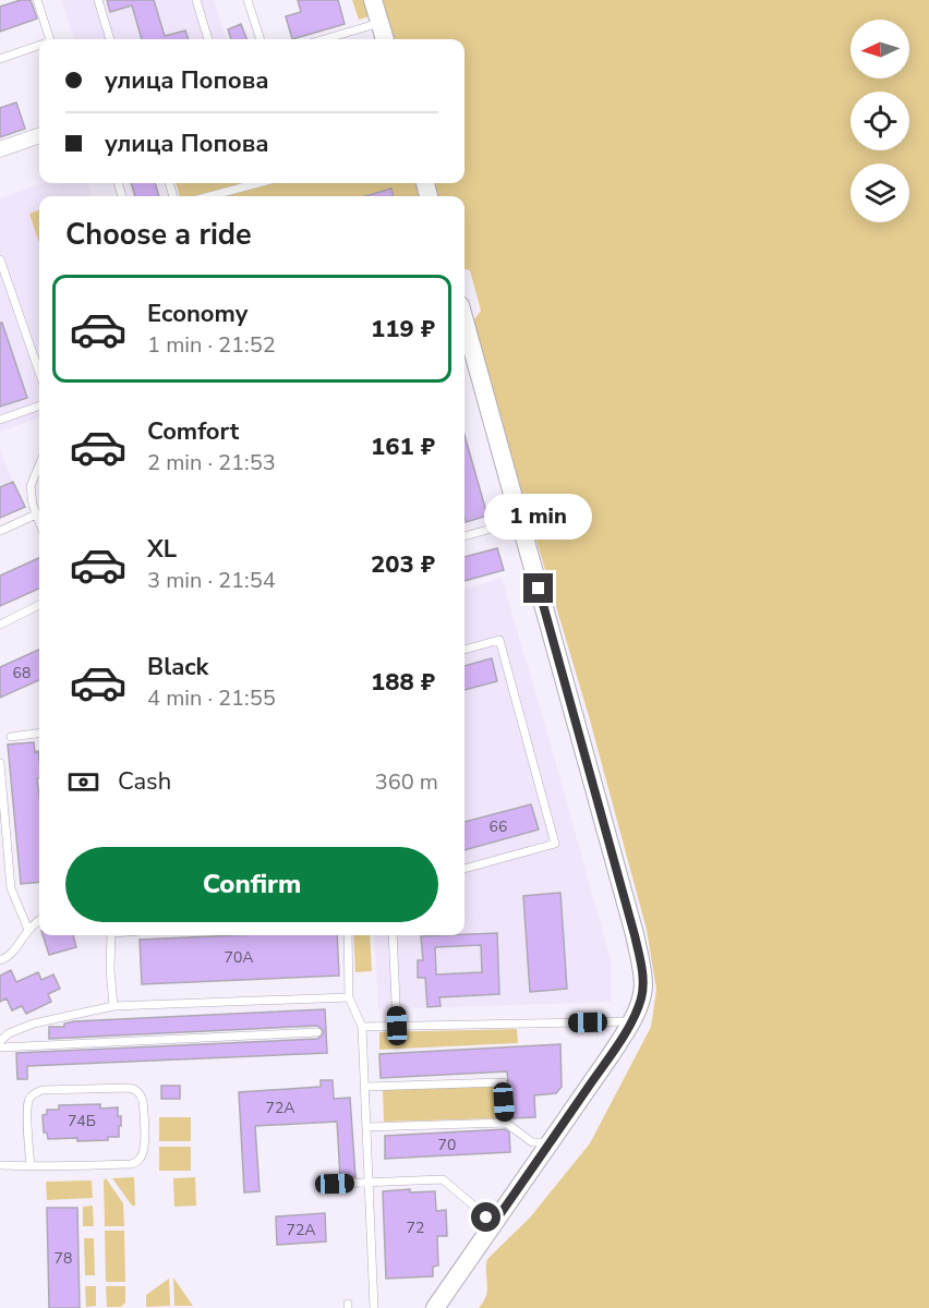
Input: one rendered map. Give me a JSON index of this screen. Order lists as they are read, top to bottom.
{
  "house_numbers": [
    "68",
    "66",
    "70А",
    "72А",
    "74Б",
    "70",
    "72",
    "72А",
    "78"
  ],
  "north": "left",
  "page": {
    "banner": ["улица Попова", "улица Попова"],
    "heading": "Choose a ride",
    "list": [
      {
        "name": "Economy",
        "note": "1 min · 21:52",
        "value": "119 ₽"
      },
      {
        "name": "Comfort",
        "note": "2 min · 21:53",
        "value": "161 ₽"
      },
      {
        "name": "XL",
        "note": "3 min · 21:54",
        "value": "203 ₽"
      },
      {
        "name": "Black",
        "note": "4 min · 21:55",
        "value": "188 ₽"
      }
    ],
    "bubble": "1 min",
    "pay": ["Cash", "360 m"],
    "buttons": "Confirm"
  }
}
